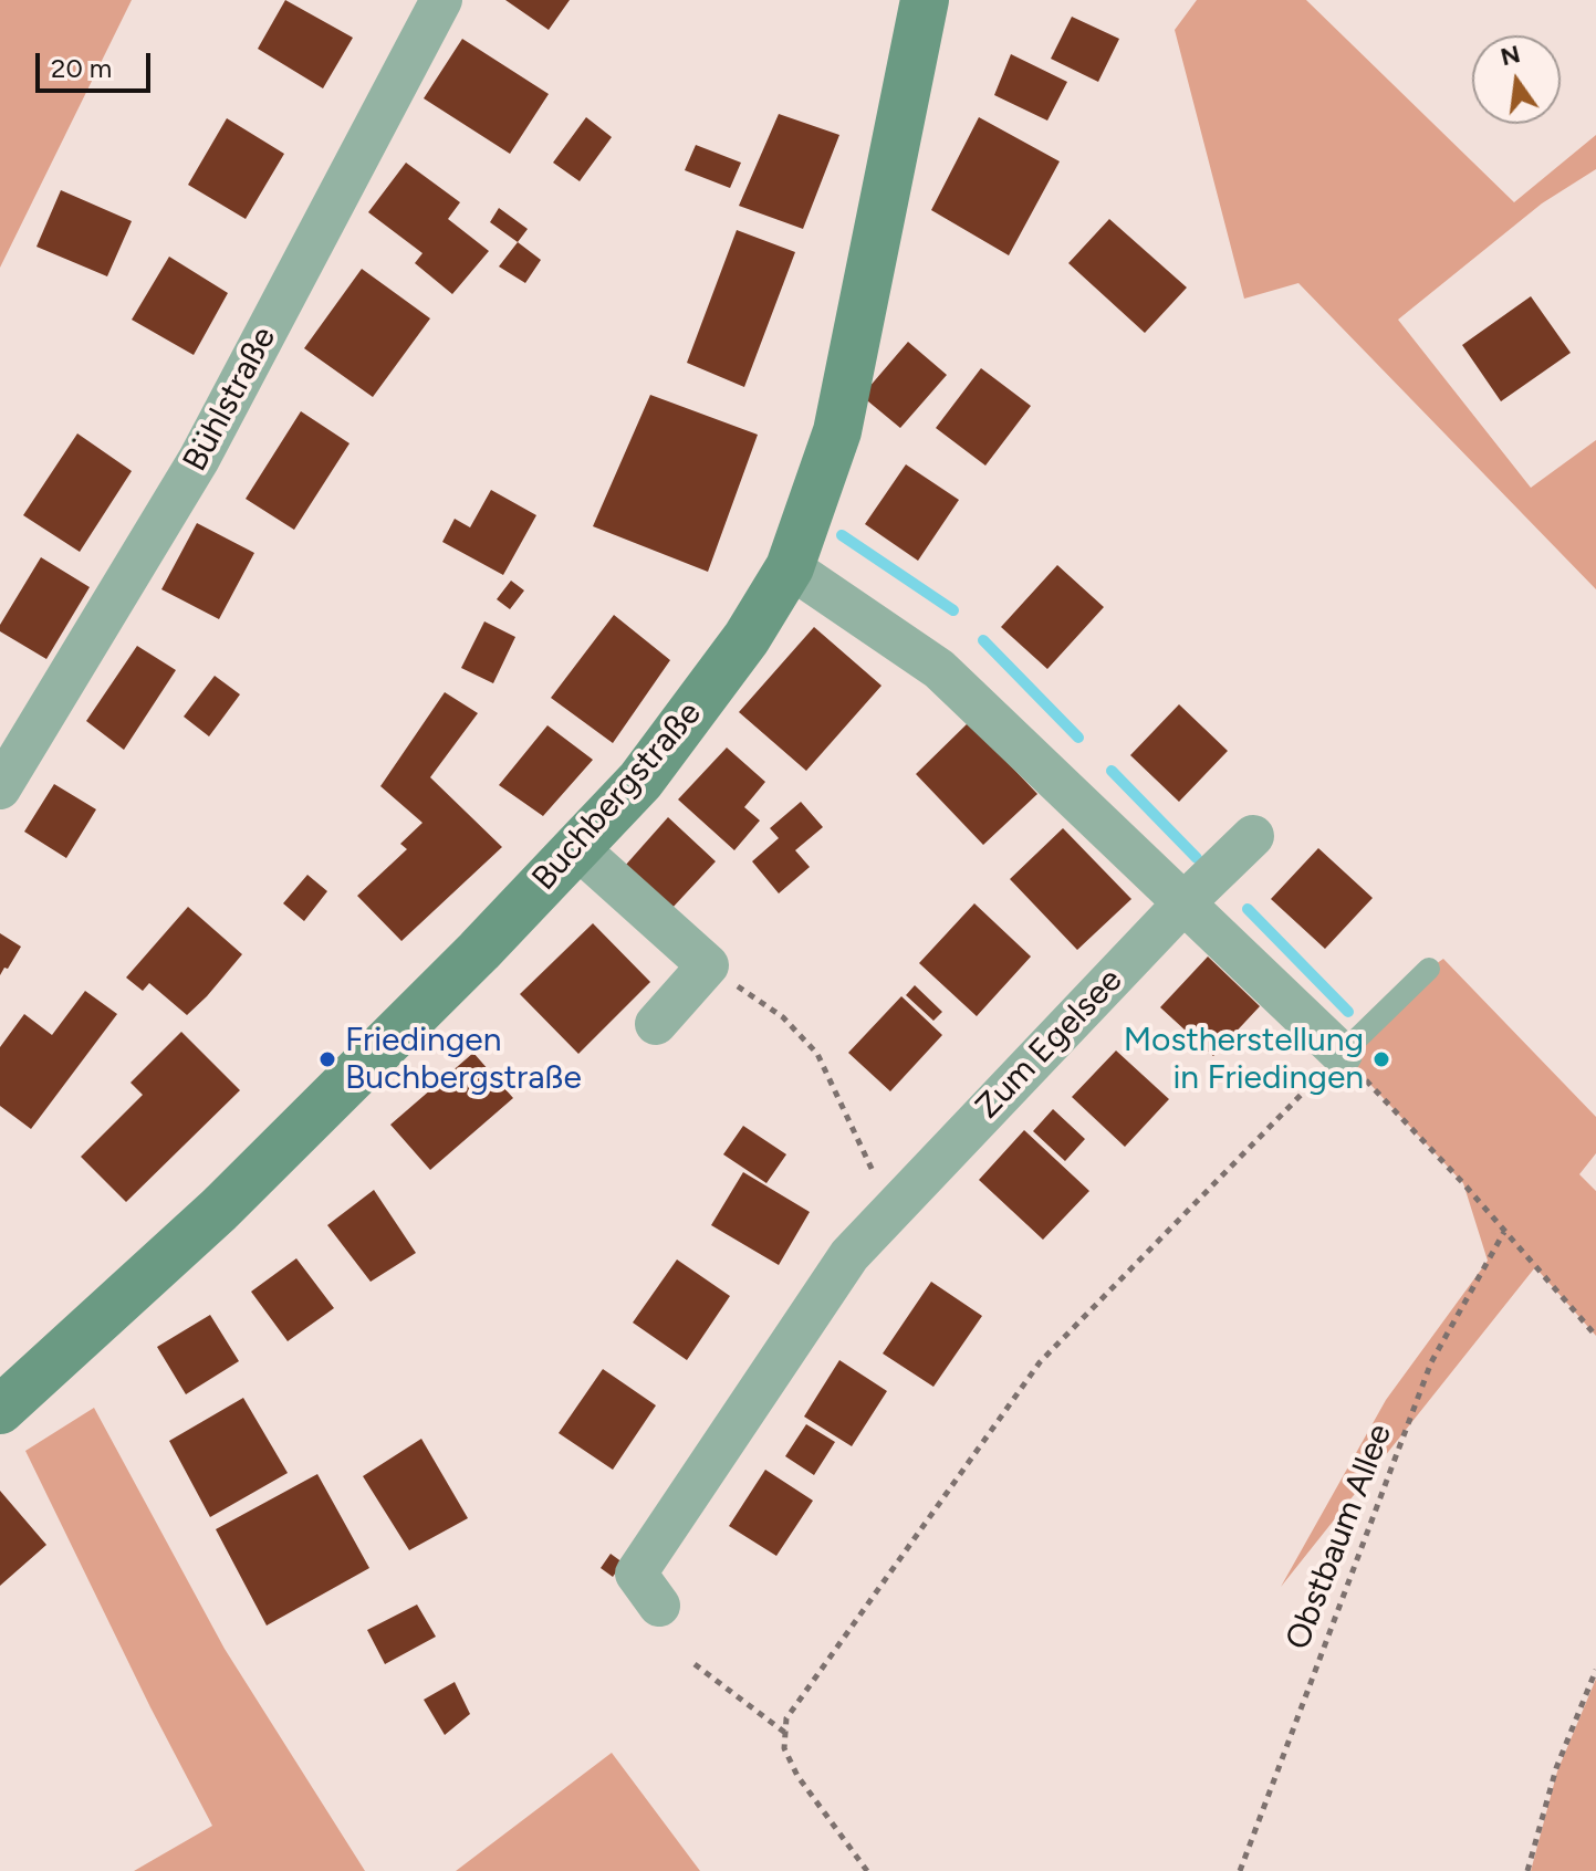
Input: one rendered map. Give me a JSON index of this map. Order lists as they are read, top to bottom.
{
  "streets": {
    "main road": ["Buchbergstraße"],
    "street": ["Bühlstraße", "Zum Egelsee"],
    "path": ["Obstbaum Allee"]
  },
  "places": ["Friedingen Buchbergstraße", "Mostherstellung in Friedingen"],
  "scale_bar": "20 m",
  "north": "top"
}
